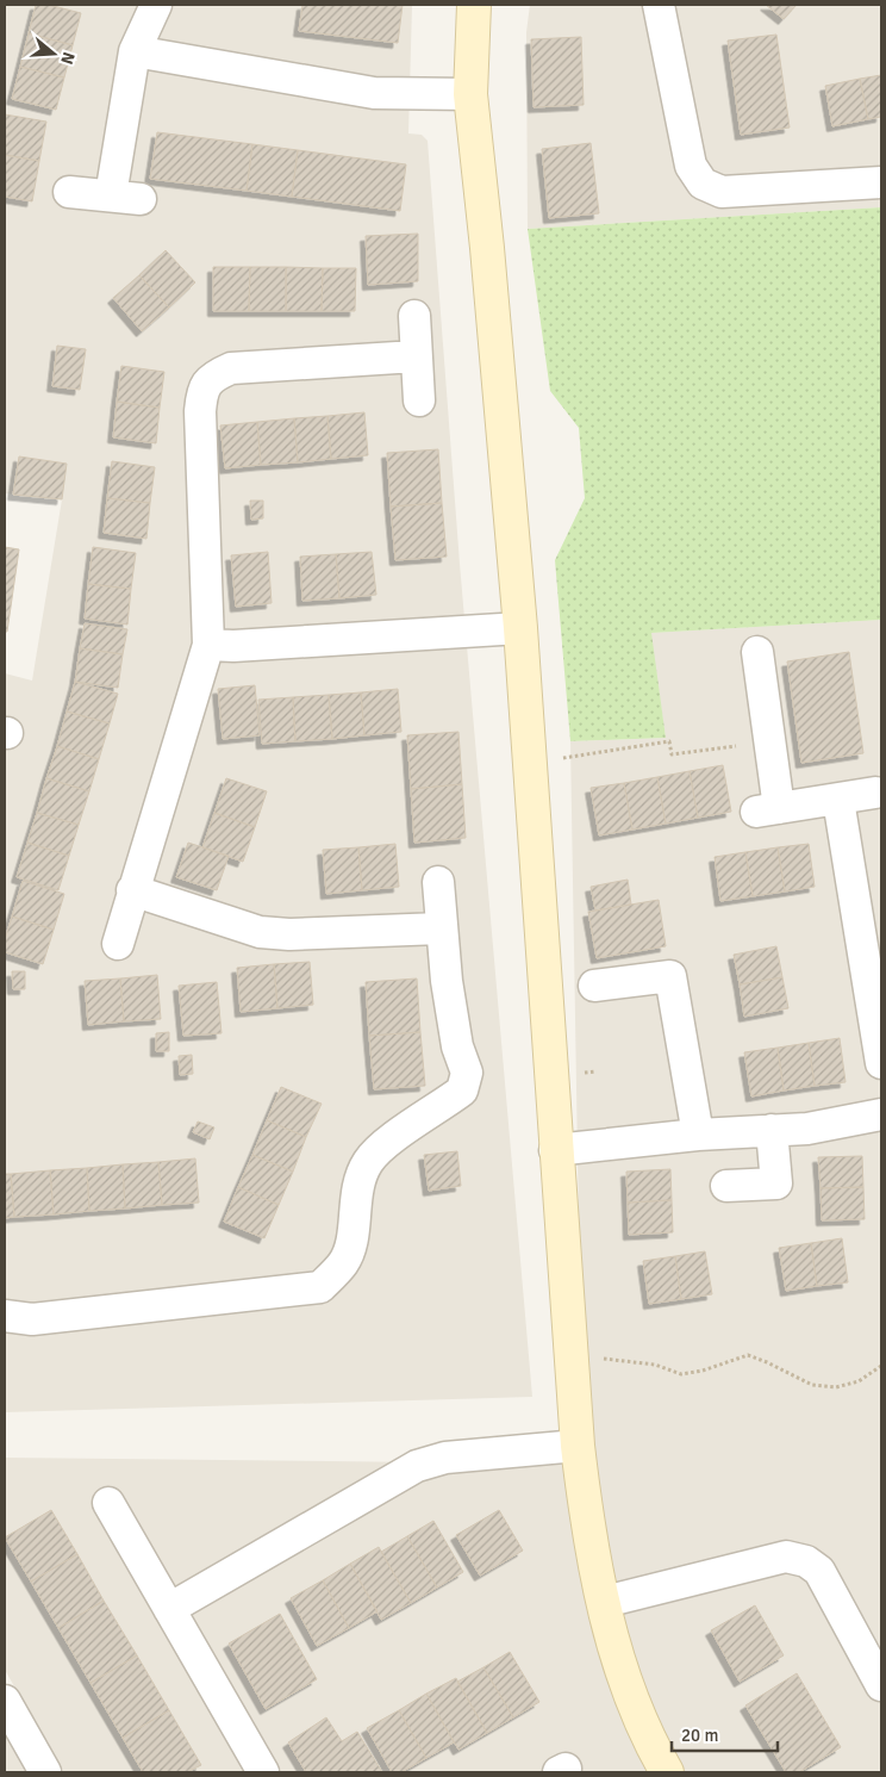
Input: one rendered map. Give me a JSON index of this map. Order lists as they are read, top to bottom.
{
  "scale_bar": "20 m",
  "north": "right"
}
